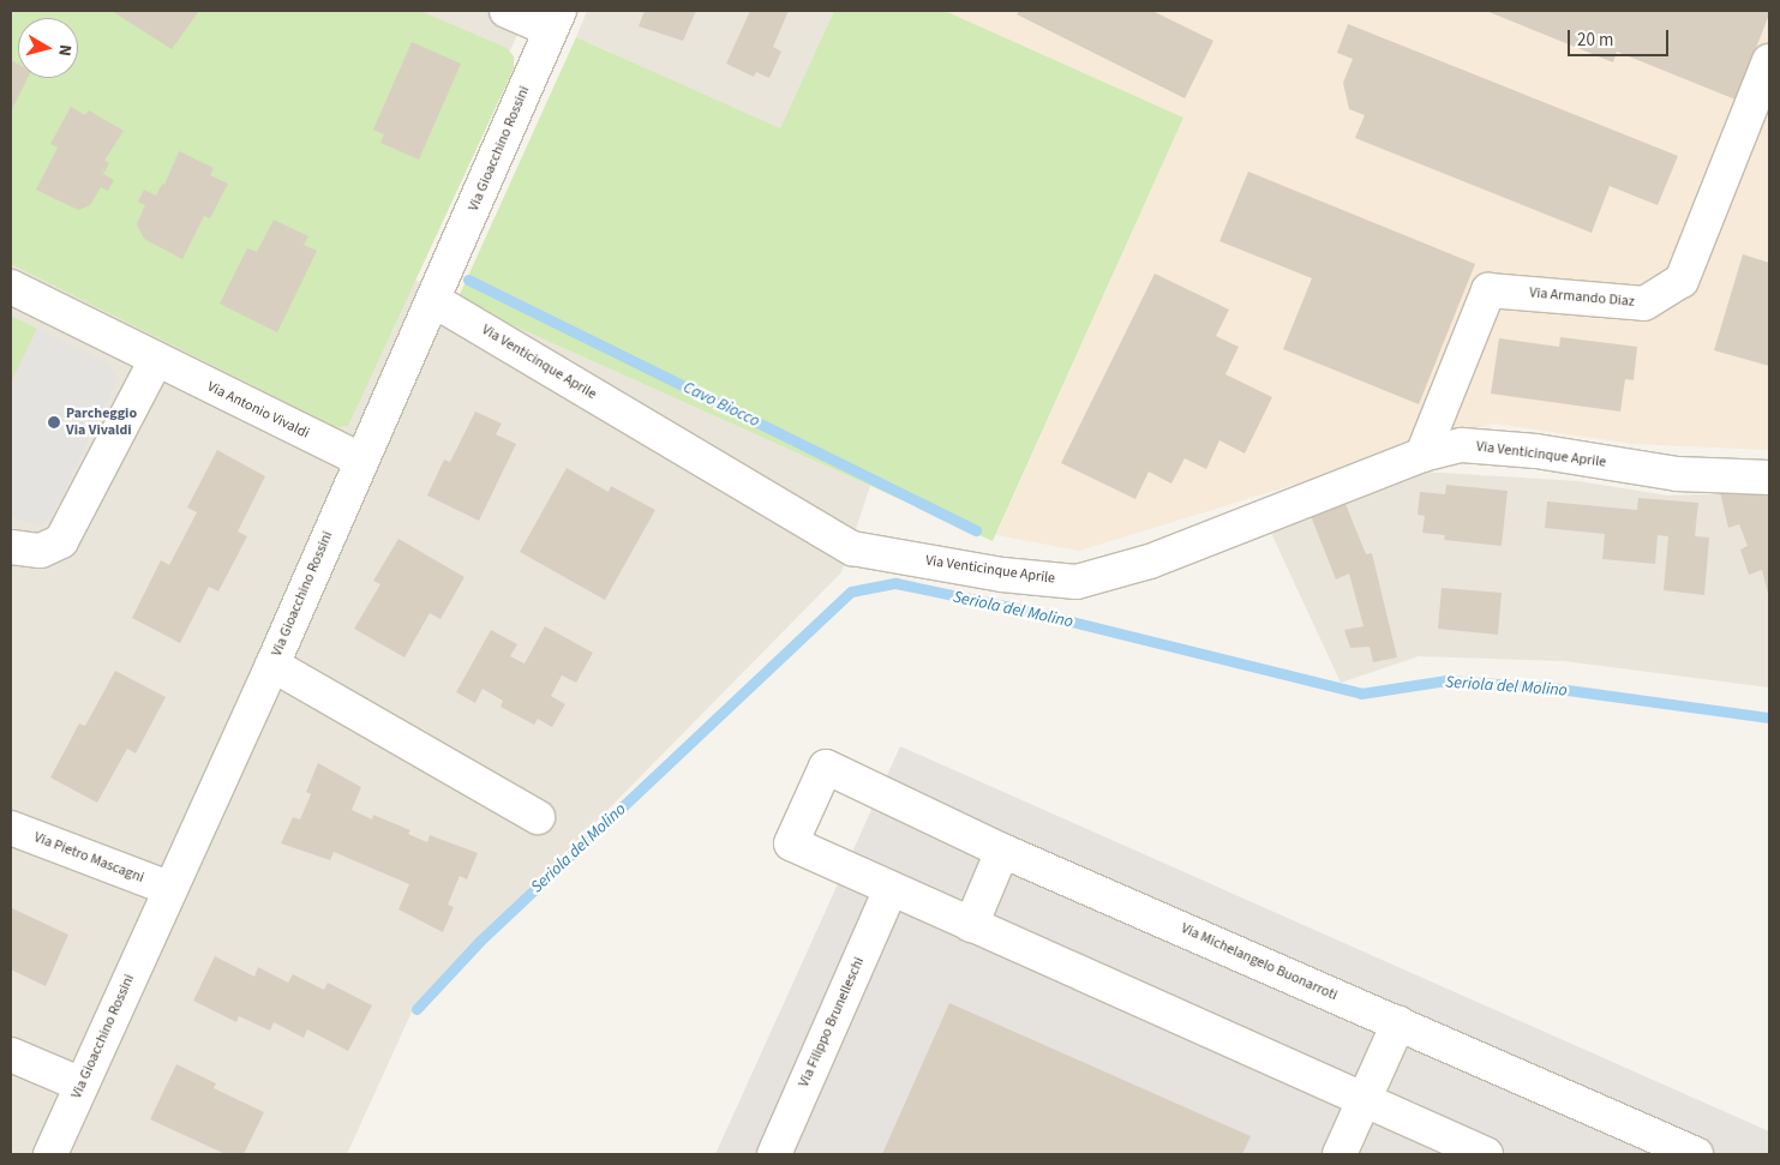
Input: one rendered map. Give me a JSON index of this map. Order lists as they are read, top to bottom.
{
  "streets": {
    "street": [
      "Via Gioacchino Rossini",
      "Via Armando Diaz",
      "Via Venticinque Aprile",
      "Via Antonio Vivaldi",
      "Via Pietro Mascagni",
      "Via Michelangelo Buonarroti",
      "Via Filippo Brunelleschi"
    ]
  },
  "crossings": [
    ["Via Gioacchino Rossini", "Via Venticinque Aprile"],
    ["Via Gioacchino Rossini", "Via Antonio Vivaldi"],
    ["Via Gioacchino Rossini", "Via Pietro Mascagni"],
    ["Via Armando Diaz", "Via Venticinque Aprile"],
    ["Via Michelangelo Buonarroti", "Via Filippo Brunelleschi"]
  ],
  "water": ["Cavo Biocco", "Seriola del Molino"],
  "places": ["Parcheggio Via Vivaldi"],
  "scale_bar": "20 m",
  "north": "right"
}
